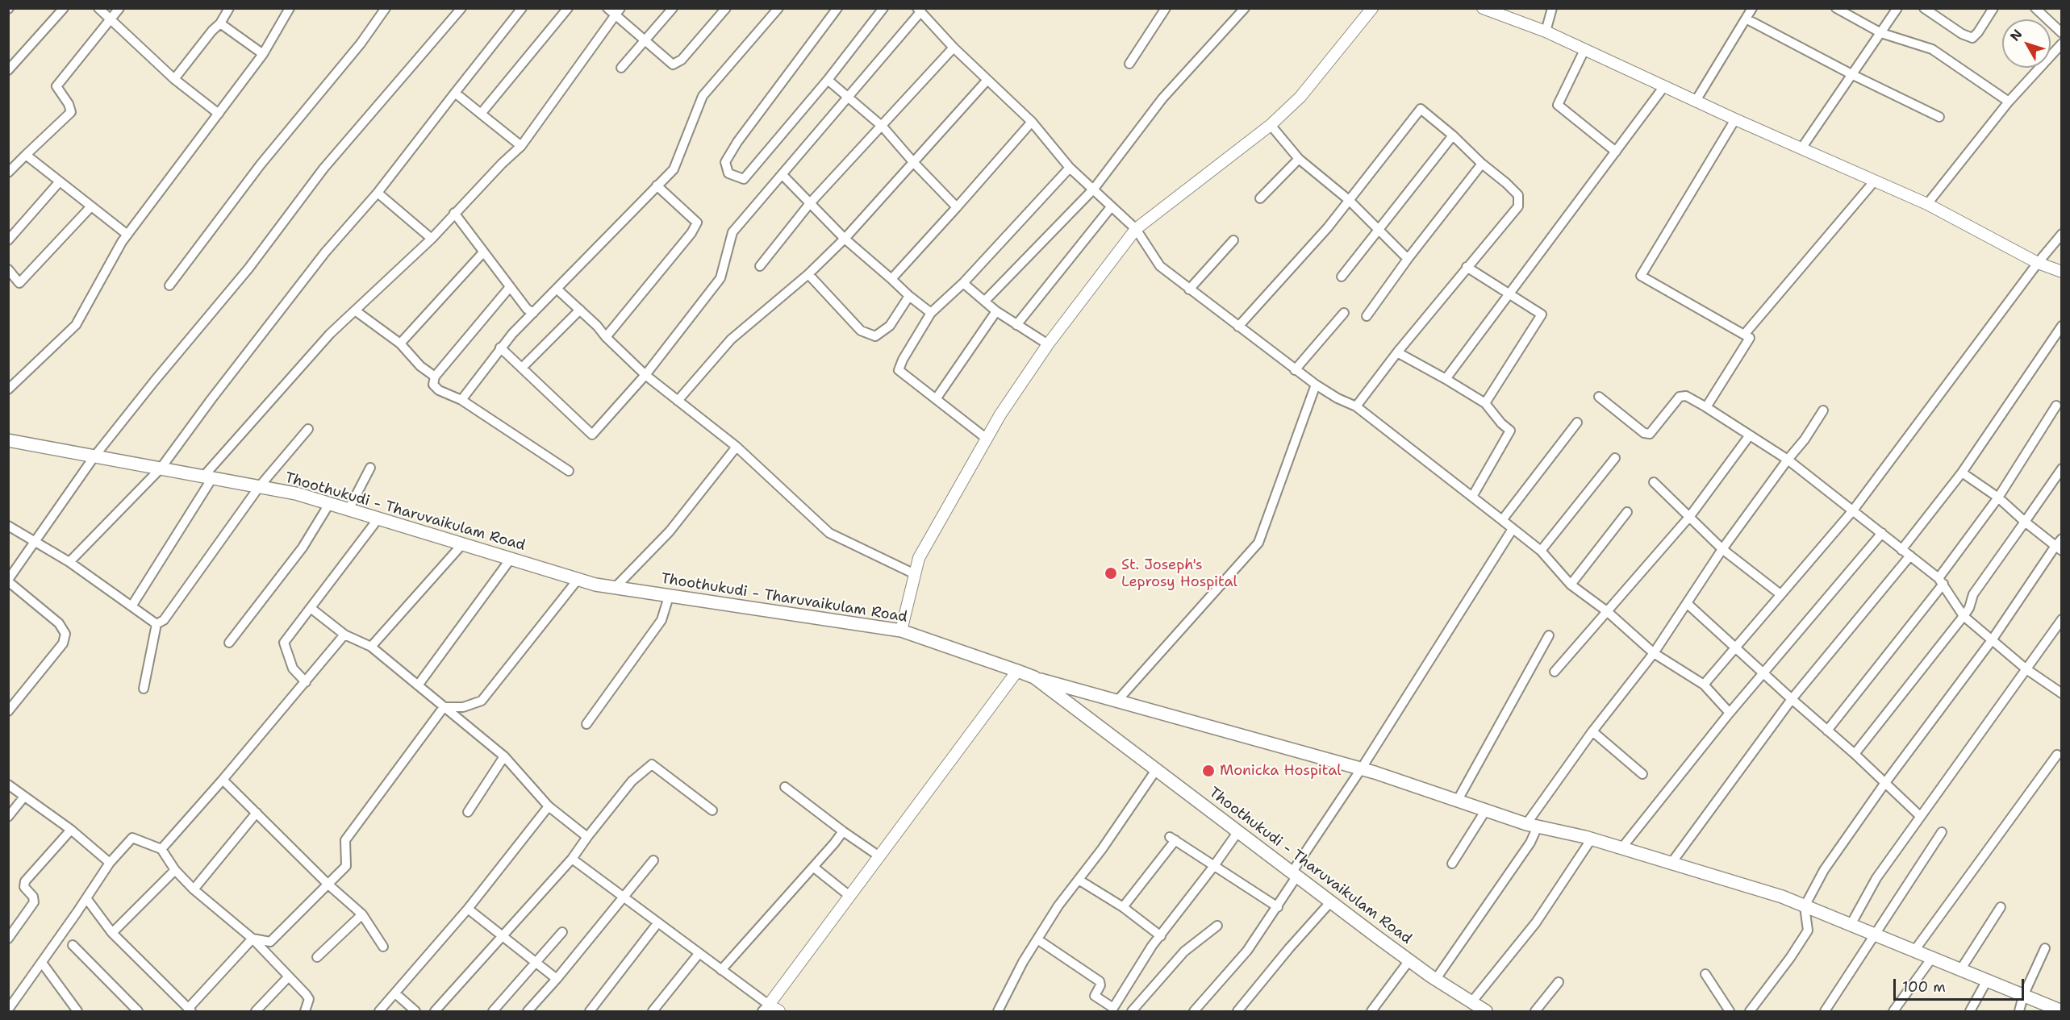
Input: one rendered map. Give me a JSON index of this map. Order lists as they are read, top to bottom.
{
  "streets": {
    "main road": ["Thoothukudi - Tharuvaikulam Road"]
  },
  "places": ["St. Joseph's Leprosy Hospital", "Monicka Hospital"],
  "scale_bar": "100 m",
  "north": "top left"
}
